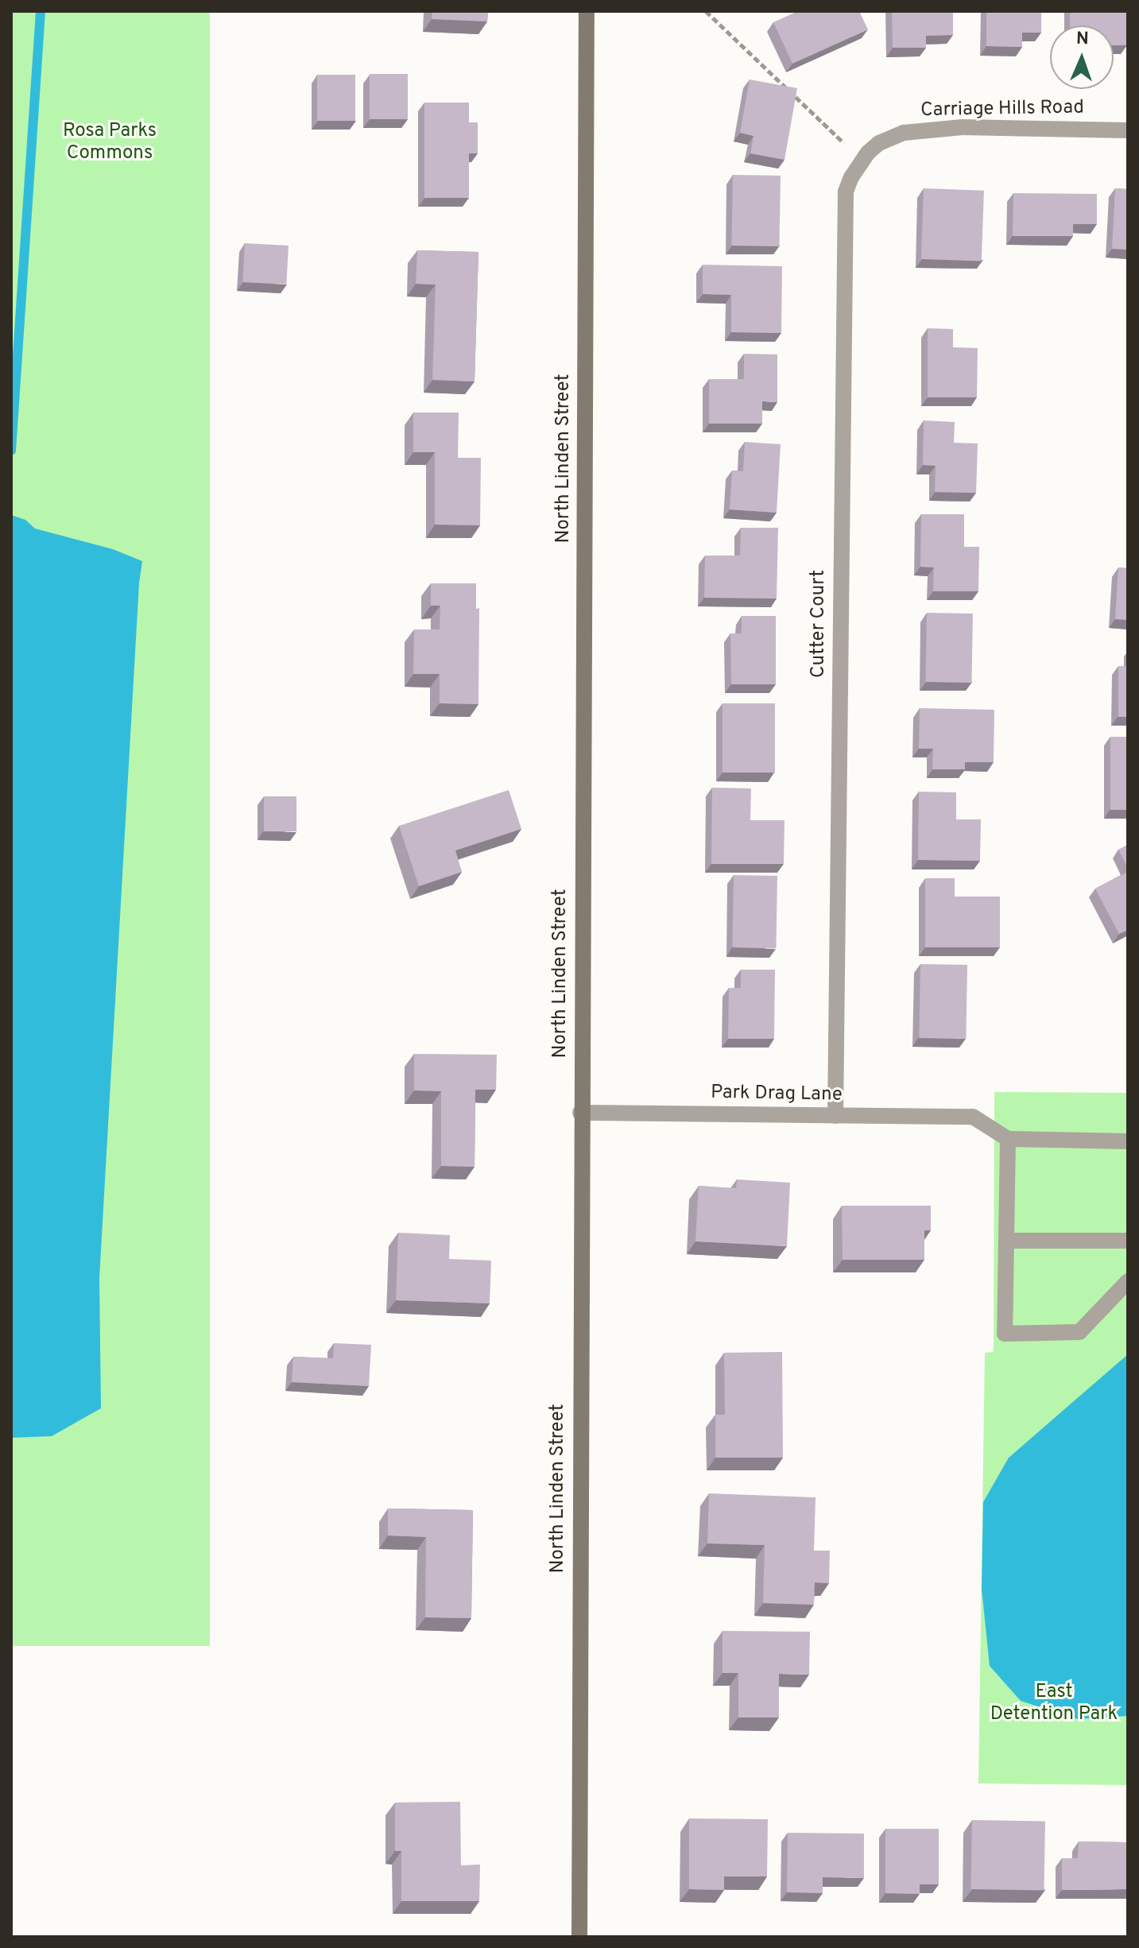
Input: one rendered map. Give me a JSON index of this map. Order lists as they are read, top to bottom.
{
  "streets": {
    "main road": ["North Linden Street"],
    "street": ["Carriage Hills Road", "Cutter Court", "Park Drag Lane"]
  },
  "crossings": [
    ["Carriage Hills Road", "Cutter Court"],
    ["North Linden Street", "Park Drag Lane"],
    ["Cutter Court", "Park Drag Lane"]
  ],
  "parks": ["Rosa Parks Commons", "East Detention Park"],
  "north": "top"
}
